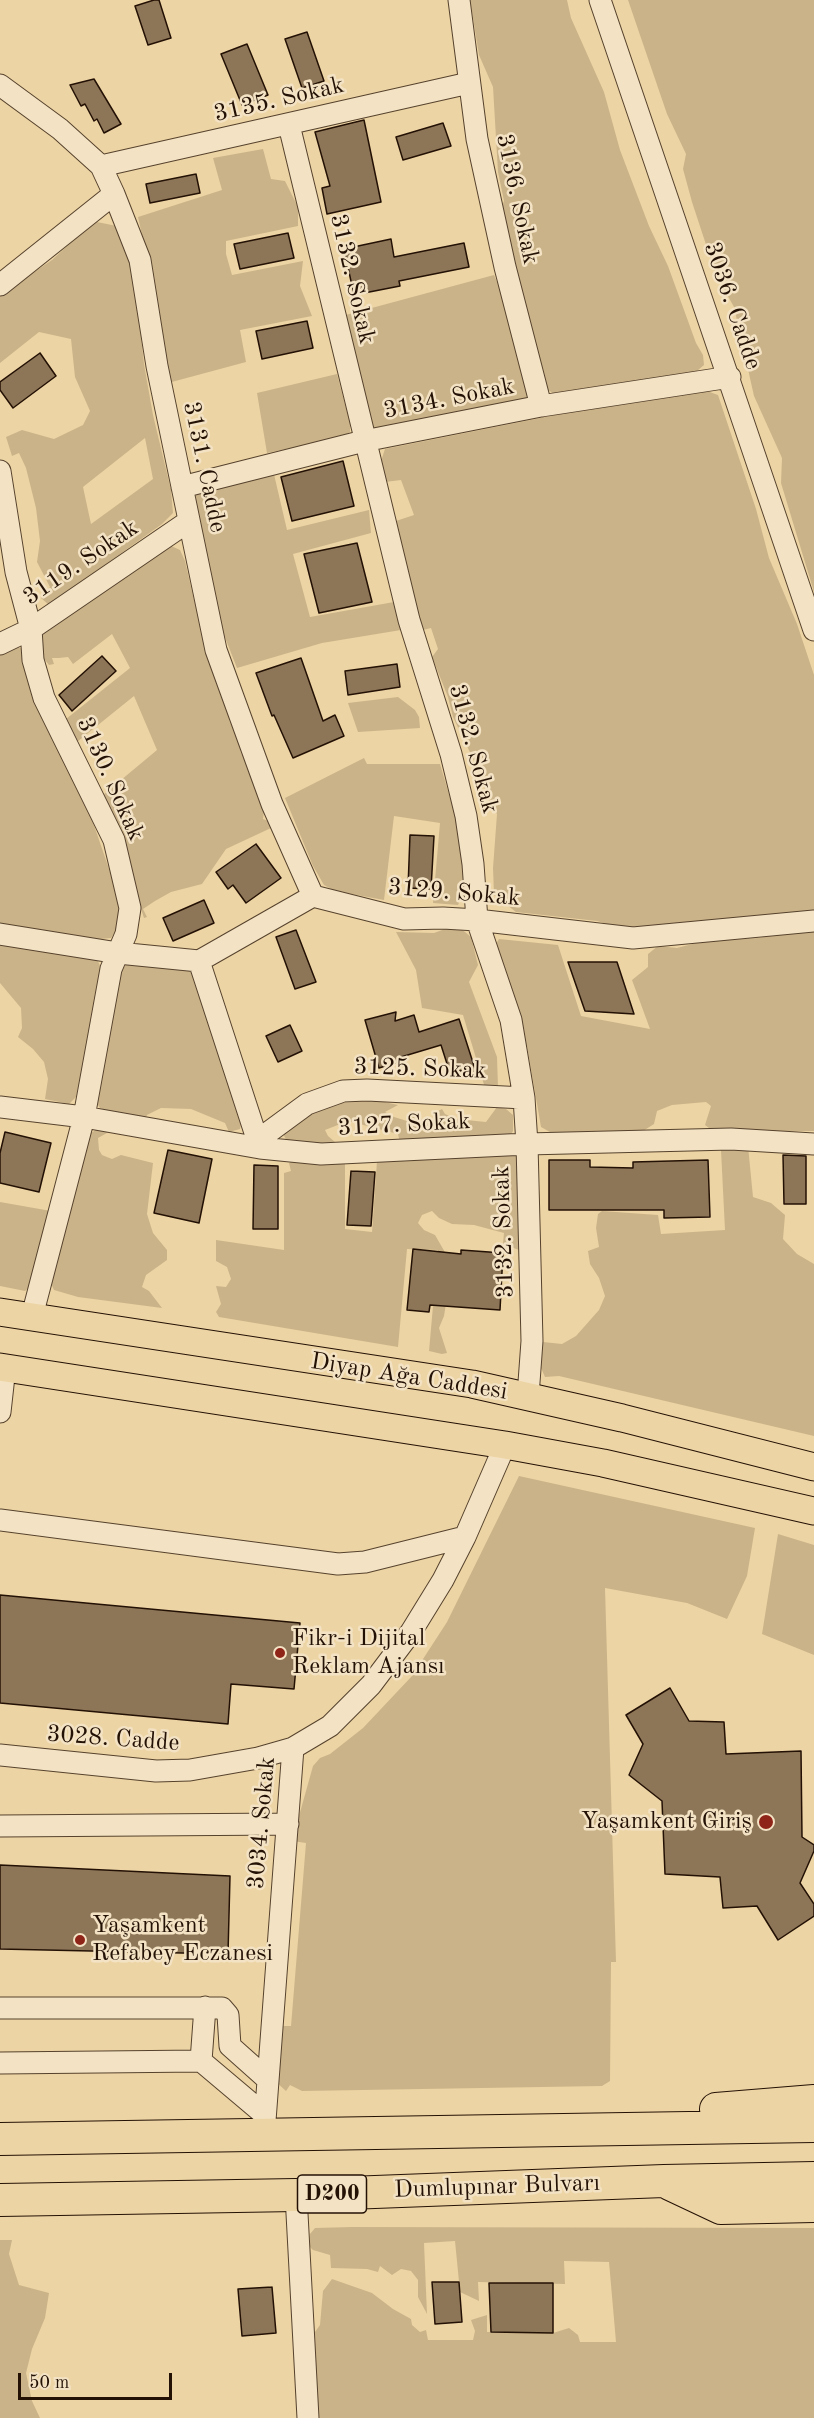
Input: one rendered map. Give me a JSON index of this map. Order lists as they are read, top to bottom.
{
  "streets": {
    "highway": ["Dumlupınar Bulvarı", "D200"],
    "main road": ["Diyap Ağa Caddesi"],
    "street": [
      "3135. Sokak",
      "3136. Sokak",
      "3132. Sokak",
      "3036. Cadde",
      "3134. Sokak",
      "3131. Cadde",
      "3119. Sokak",
      "3130. Sokak",
      "3129. Sokak",
      "3125. Sokak",
      "3127. Sokak",
      "3028. Cadde",
      "3034. Sokak"
    ]
  },
  "crossings": [
    ["3135. Sokak", "3136. Sokak"],
    ["3135. Sokak", "3132. Sokak"],
    ["3135. Sokak", "3131. Cadde"],
    ["3136. Sokak", "3134. Sokak"],
    ["3132. Sokak", "3134. Sokak"],
    ["3132. Sokak", "3129. Sokak"],
    ["3132. Sokak", "3125. Sokak"],
    ["3132. Sokak", "3127. Sokak"],
    ["3132. Sokak", "Diyap Ağa Caddesi"],
    ["3036. Cadde", "3134. Sokak"],
    ["3134. Sokak", "3131. Cadde"],
    ["3131. Cadde", "3119. Sokak"],
    ["3131. Cadde", "3129. Sokak"],
    ["3119. Sokak", "3130. Sokak"],
    ["3130. Sokak", "3127. Sokak"],
    ["3130. Sokak", "Diyap Ağa Caddesi"],
    ["3125. Sokak", "3127. Sokak"],
    ["3028. Cadde", "3034. Sokak"]
  ],
  "places": ["Fikr-i Dijital Reklam Ajansı", "Yaşamkent Giriş", "Yaşamkent Refabey Eczanesi"],
  "scale_bar": "50 m"
}
